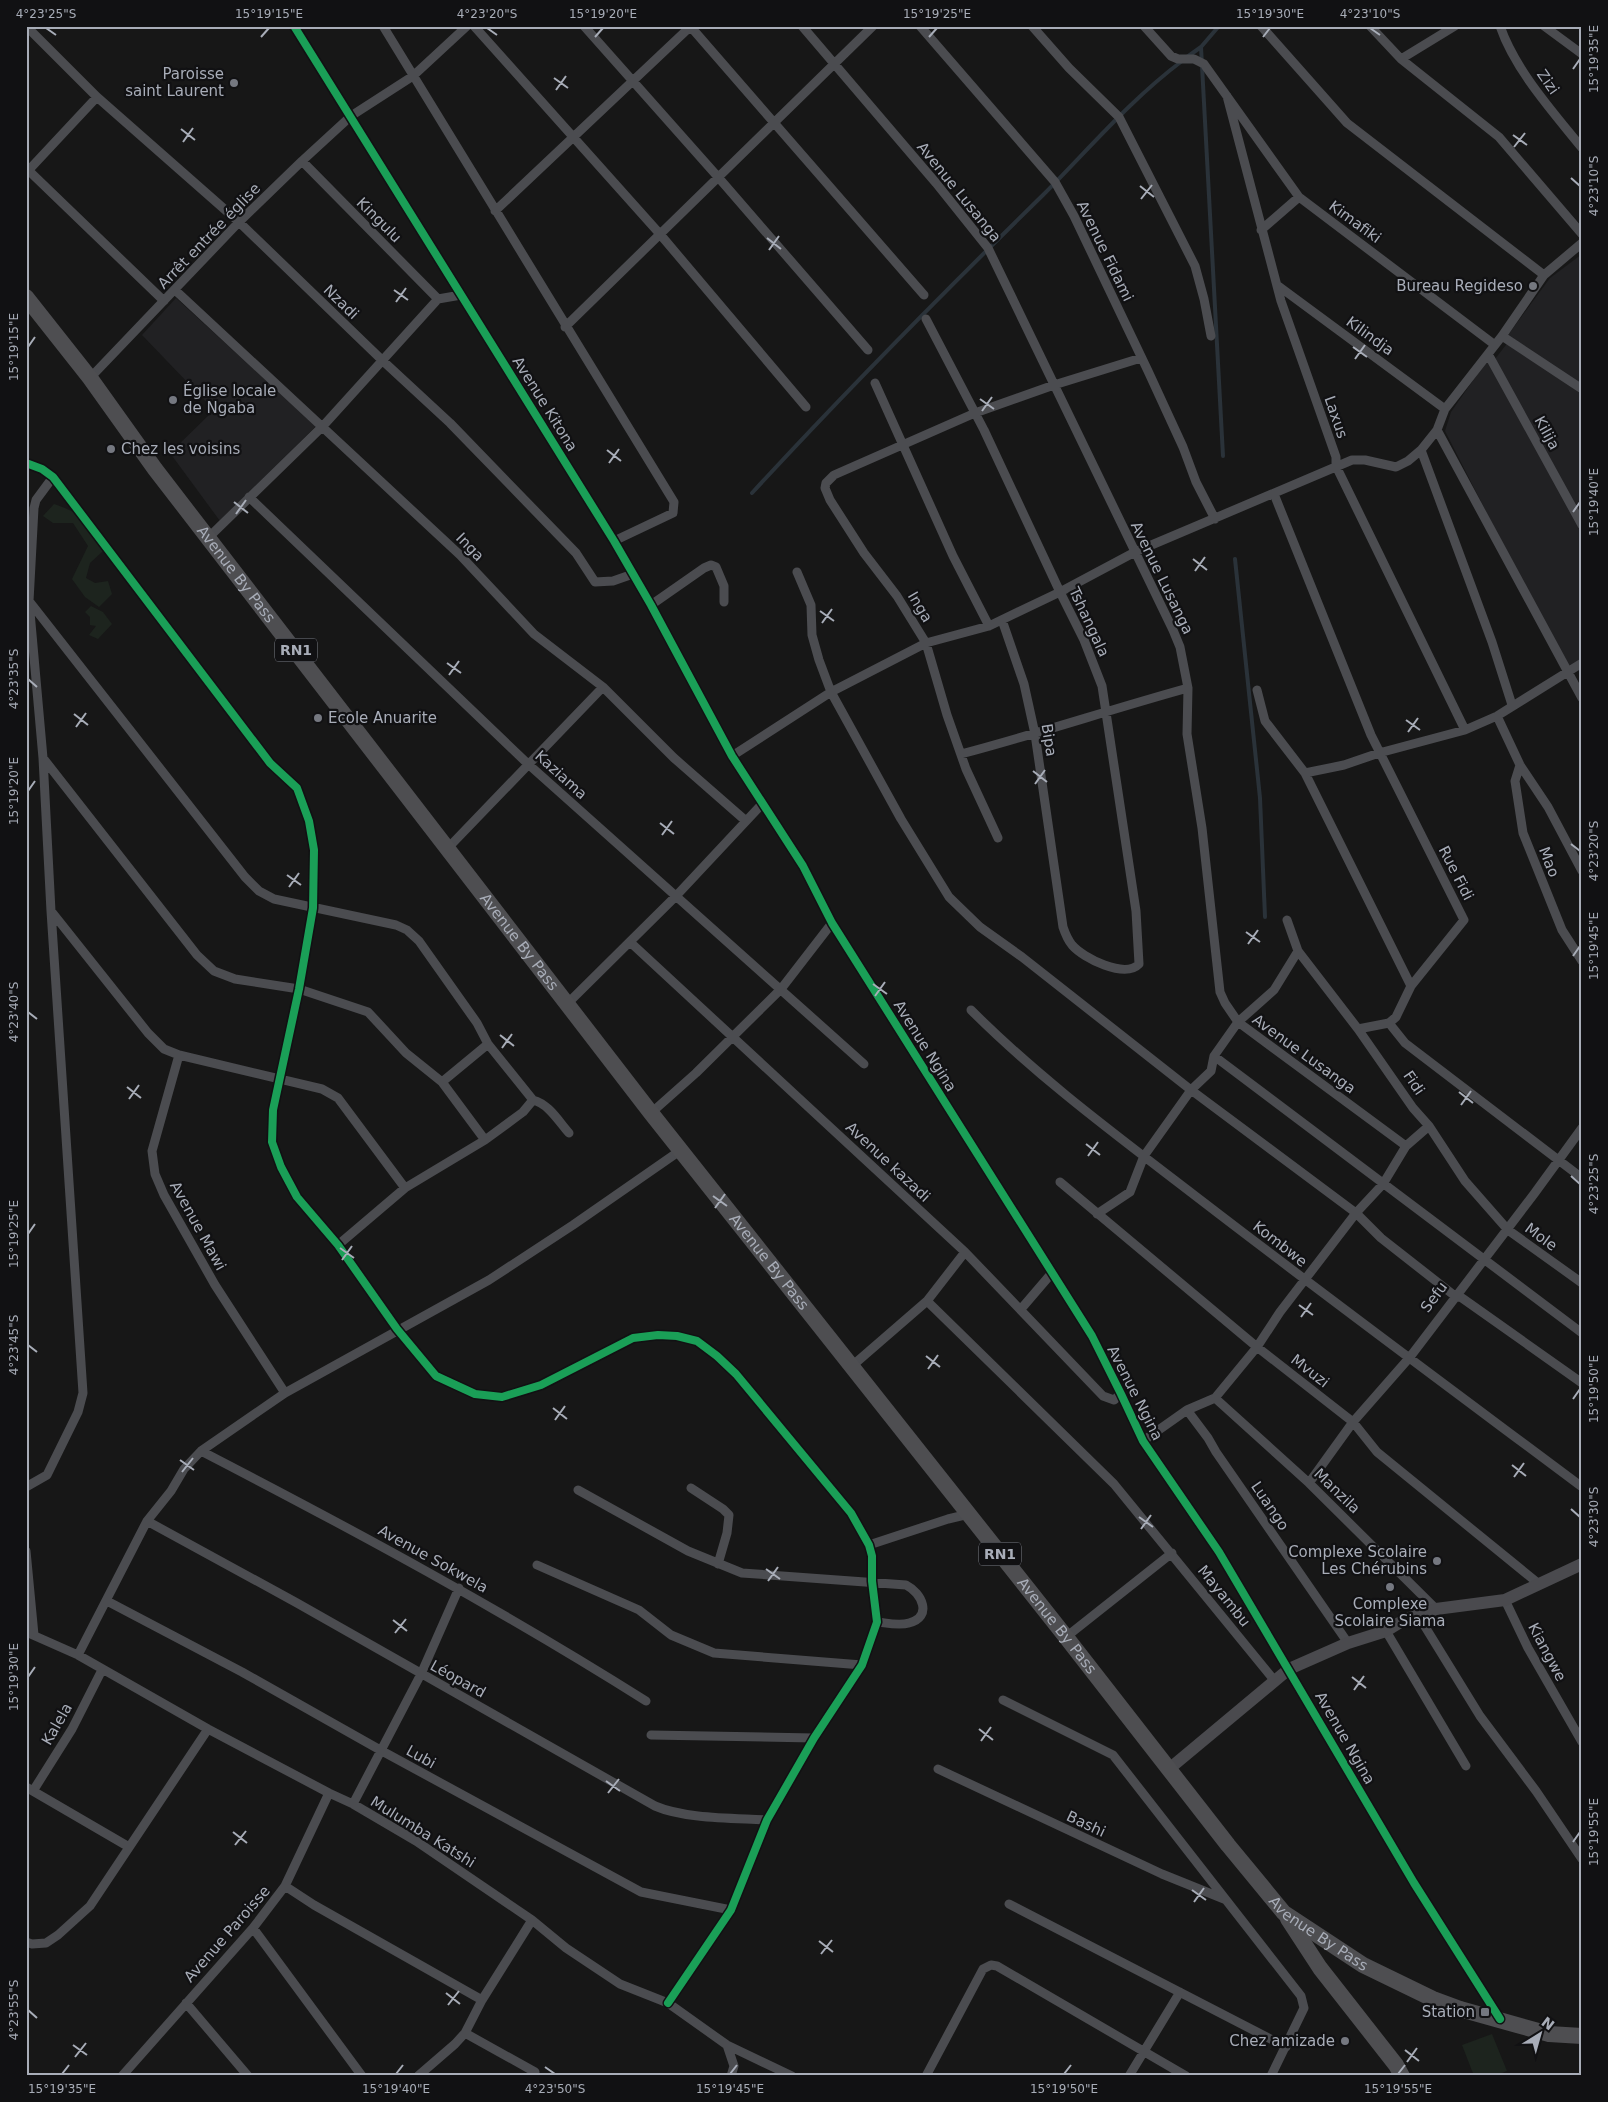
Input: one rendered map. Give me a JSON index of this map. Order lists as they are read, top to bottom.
{
  "streets": {
    "highway": ["Avenue By Pass", "RN1"],
    "street": [
      "Zizi",
      "Avenue Lusanga",
      "Kingulu",
      "Kimafiki",
      "Arrêt entrée église",
      "Avenue Fidami",
      "Nzadi",
      "Kilindja",
      "Avenue Kitona",
      "Laxus",
      "Kilija",
      "Inga",
      "Tshangala",
      "Bipa",
      "Kaziama",
      "Mao",
      "Rue Fidi",
      "Avenue Ngina",
      "Fidi",
      "Avenue kazadi",
      "Avenue Mawi",
      "Mole",
      "Kombwe",
      "Sefu",
      "Mvuzi",
      "Manzila",
      "Luango",
      "Avenue Sokwela",
      "Mayambu",
      "Kiangwe",
      "Léopard",
      "Kalela",
      "Lubi",
      "Bashi",
      "Mulumba Katshi",
      "Avenue Paroisse"
    ]
  },
  "crossings": [
    ["Kingulu", "Arrêt entrée église"],
    ["Kimafiki", "Laxus"],
    ["Arrêt entrée église", "Nzadi"],
    ["Arrêt entrée église", "Avenue Kitona"],
    ["Arrêt entrée église", "Inga"],
    ["Arrêt entrée église", "Avenue By Pass"],
    ["Nzadi", "Avenue Kitona"],
    ["Kilindja", "Laxus"],
    ["Avenue Kitona", "Avenue Ngina"],
    ["Avenue By Pass", "Avenue Ngina"],
    ["Tshangala", "Bipa"],
    ["Avenue Ngina", "Avenue kazadi"],
    ["Fidi", "Mole"],
    ["Fidi", "Sefu"],
    ["Mole", "Sefu"],
    ["Kombwe", "Sefu"],
    ["Sefu", "Mvuzi"],
    ["Sefu", "Manzila"],
    ["Kalela", "Mulumba Katshi"],
    ["Mulumba Katshi", "Avenue Paroisse"]
  ],
  "places": {
    "other": [
      "Paroisse saint Laurent",
      "Bureau Regideso",
      "Église locale de Ngaba",
      "Chez les voisins",
      "Ecole Anuarite",
      "Complexe Scolaire Les Chérubins",
      "Complexe Scolaire Siama",
      "Chez amizade"
    ],
    "transit": ["Station"]
  },
  "north": "top right",
  "coordinates": [
    "4°23'25\"S",
    "15°19'15\"E",
    "4°23'20\"S",
    "15°19'20\"E",
    "15°19'25\"E",
    "15°19'30\"E",
    "4°23'10\"S",
    "15°19'35\"E",
    "15°19'40\"E",
    "4°23'35\"S",
    "15°19'45\"E",
    "4°23'40\"S",
    "4°23'45\"S",
    "15°19'50\"E",
    "4°23'30\"S",
    "15°19'55\"E",
    "4°23'55\"S",
    "4°23'50\"S"
  ]
}
